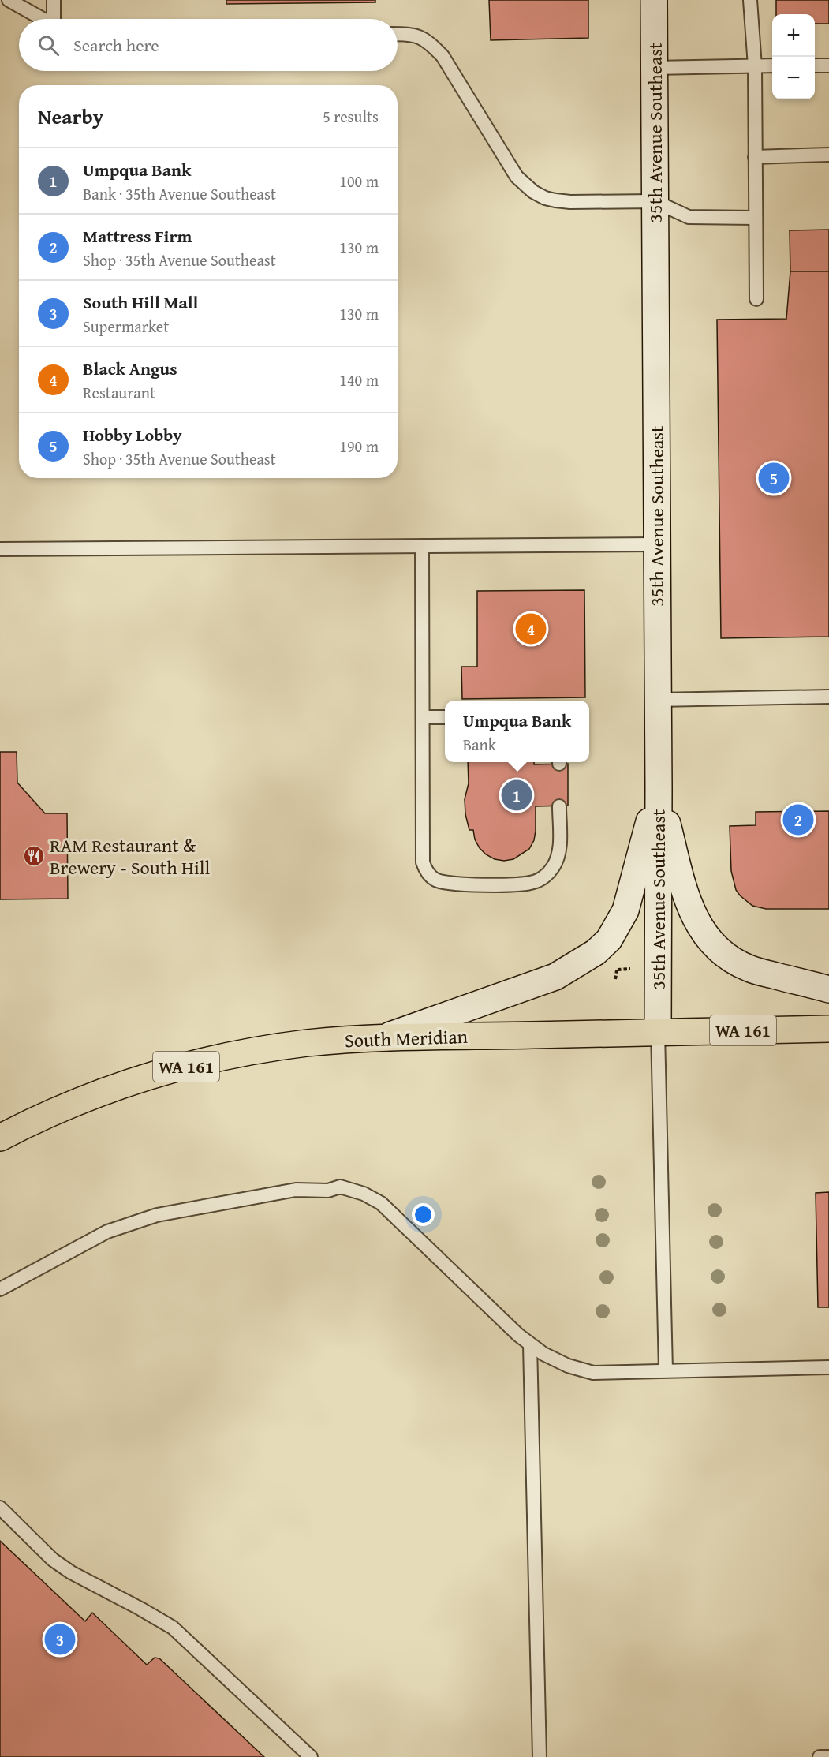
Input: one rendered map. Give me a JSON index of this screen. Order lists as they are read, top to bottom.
{
  "streets": {
    "main road": ["WA 161", "South Meridian"],
    "street": ["35th Avenue Southeast"]
  },
  "crossings": [
    ["35th Avenue Southeast", "South Meridian"]
  ],
  "places": {
    "restaurant": ["RAM Restaurant & Brewery - South Hill"]
  },
  "page": {
    "map_buttons": ["+", "−"],
    "search": "Search here",
    "heading": ["Nearby", "5 results"],
    "list": [
      {
        "mark": "1",
        "name": "Umpqua Bank",
        "note": "Bank · 35th Avenue Southeast",
        "value": "100 m"
      },
      {
        "mark": "2",
        "name": "Mattress Firm",
        "note": "Shop · 35th Avenue Southeast",
        "value": "130 m"
      },
      {
        "mark": "3",
        "name": "South Hill Mall",
        "note": "Supermarket",
        "value": "130 m"
      },
      {
        "mark": "4",
        "name": "Black Angus",
        "note": "Restaurant",
        "value": "140 m"
      },
      {
        "mark": "5",
        "name": "Hobby Lobby",
        "note": "Shop · 35th Avenue Southeast",
        "value": "190 m"
      }
    ],
    "pins": [
      "5",
      "4",
      "1",
      "2",
      "3"
    ],
    "popup": ["Umpqua Bank", "Bank"]
  }
}
